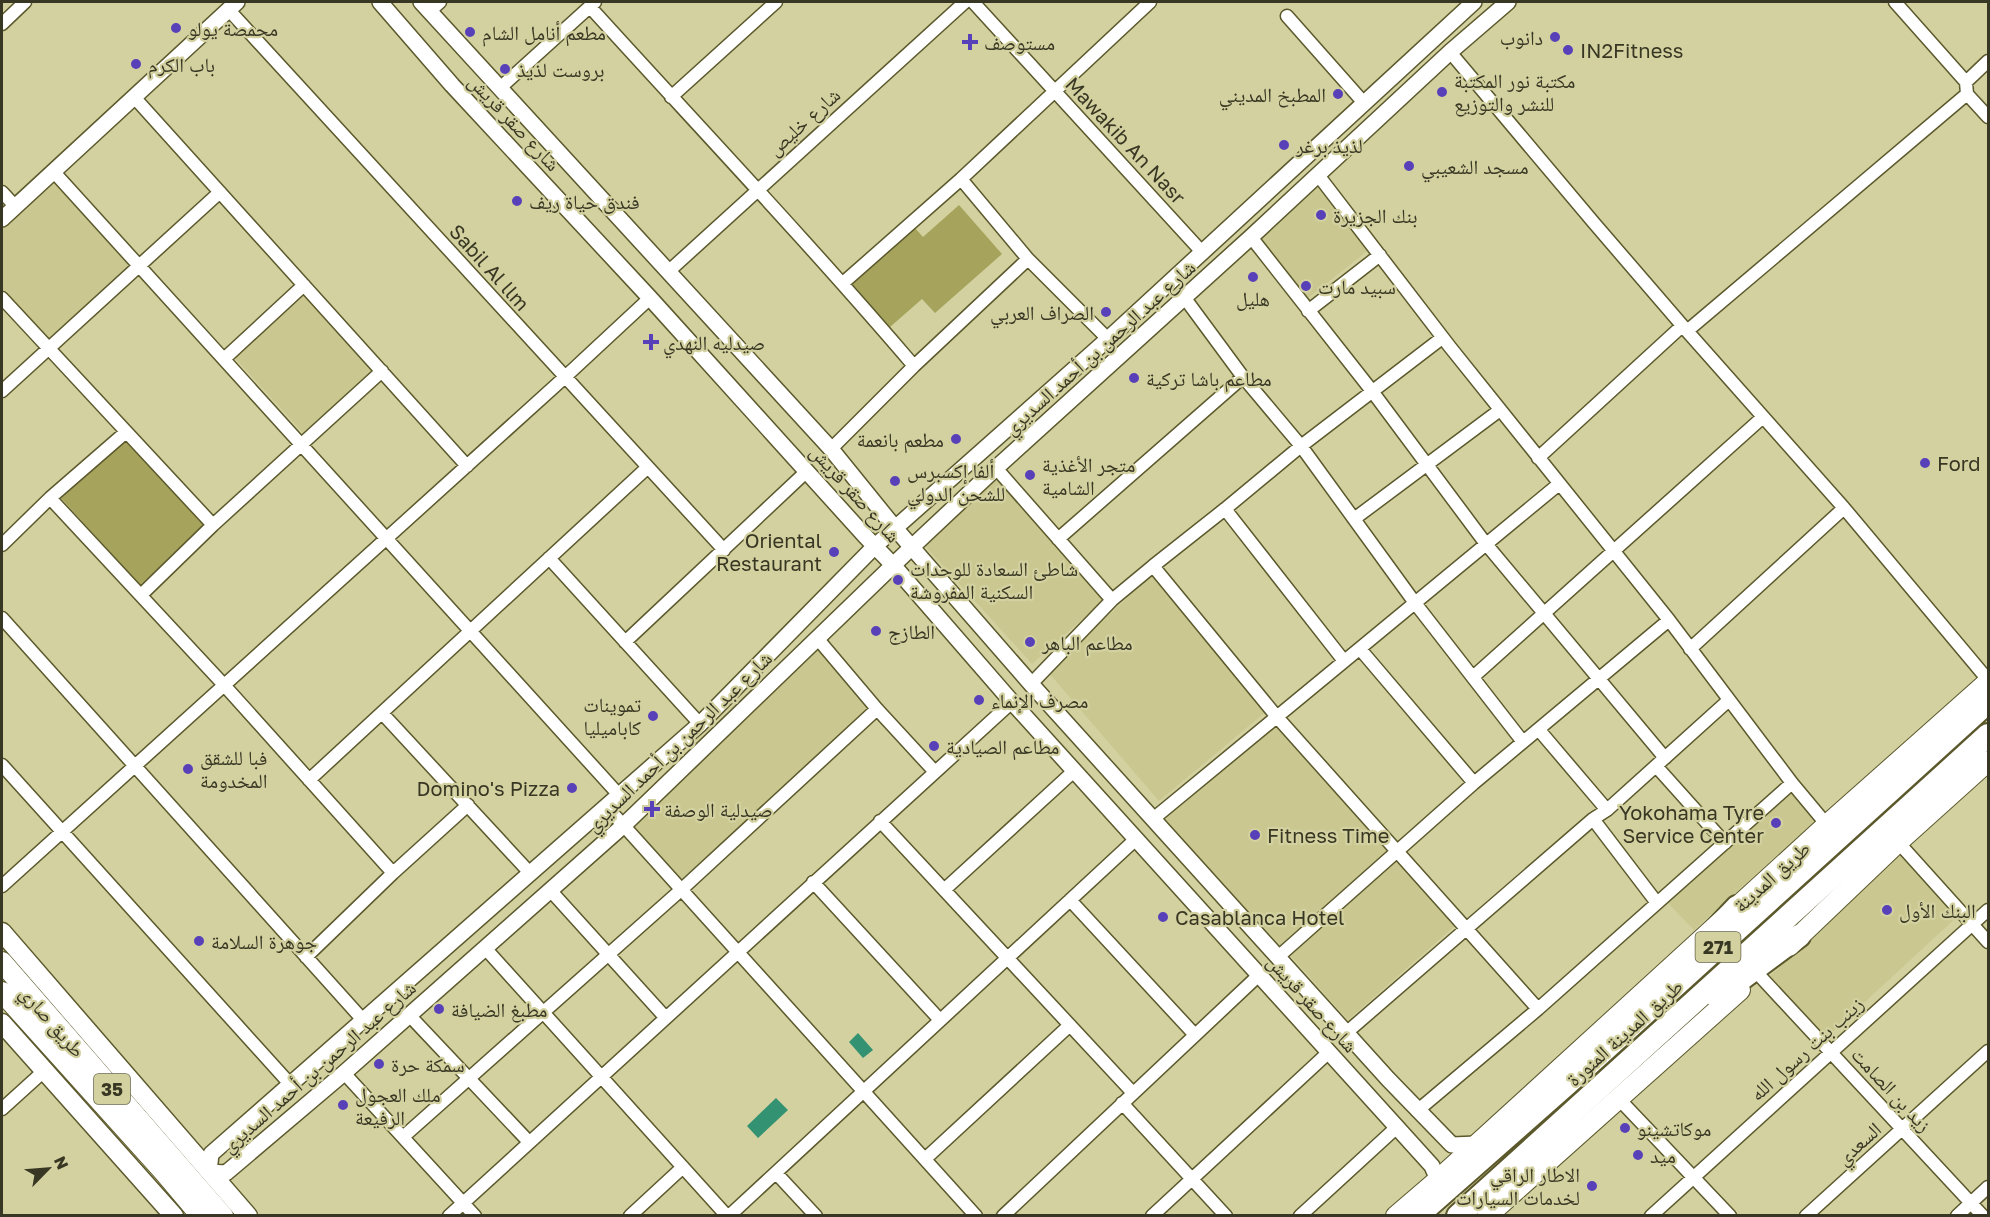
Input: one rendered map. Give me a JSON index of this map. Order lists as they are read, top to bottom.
{
  "streets": {
    "highway": ["271", "طريق المدينة المنورة"],
    "main road": ["طريق المدينة", "طريق صاري", "35"],
    "street": [
      "شارع خليص",
      "شارع صقر قريش",
      "Mawakib An Nasr",
      "Sabil Al llm",
      "شارع عبد الرحمن بن أحمد السديري",
      "زينب بنت رسول الله",
      "زيد بن الصامت",
      "السعدي"
    ]
  },
  "crossings": [
    ["شارع خليص", "شارع صقر قريش"],
    ["شارع صقر قريش", "شارع عبد الرحمن بن أحمد السديري"],
    ["شارع صقر قريش", "طريق المدينة"],
    ["Mawakib An Nasr", "شارع عبد الرحمن بن أحمد السديري"],
    ["زينب بنت رسول الله", "زيد بن الصامت"],
    ["زيد بن الصامت", "السعدي"]
  ],
  "places": {
    "other": [
      "محمصة يولو",
      "مطعم أنامل الشام",
      "دانوب",
      "IN2Fitness",
      "باب الكرم",
      "بروست لذيذ",
      "مكتبة نور المكتبة للنشر والتوزيع",
      "المطبخ المديني",
      "لذيذ برغر",
      "مسجد الشعيبي",
      "فندق حياة ريف",
      "بنك الجزيرة",
      "هليل",
      "سبيد مارت",
      "الصراف العربي",
      "مطاعم باشا تركية",
      "مطعم بانعمة",
      "Ford",
      "متجر الأغذية الشامية",
      "ألفا إكسبرس للشحن الدولي",
      "Oriental Restaurant",
      "شاطئ السعادة للوحدات السكنية المفروشة",
      "الطازج",
      "مطاعم الباهر",
      "مصرف الإنماء",
      "تموينات كاباميليا",
      "مطاعم الصيادية",
      "فبا للشقق المخدومة",
      "Domino's Pizza",
      "Yokohama Tyre Service Center",
      "Fitness Time",
      "البنك الأول",
      "Casablanca Hotel",
      "جوهرة السلامة",
      "مطبغ الضيافة",
      "سمكة حرة",
      "ملك العجول الرفيعة",
      "موكاتشينو",
      "ميد",
      "الاطار الراقي لخدمات السيارات"
    ],
    "health": ["مستوصف", "صيدليه النهدي", "صيدلية الوصفة"]
  },
  "north": "top right"
}
